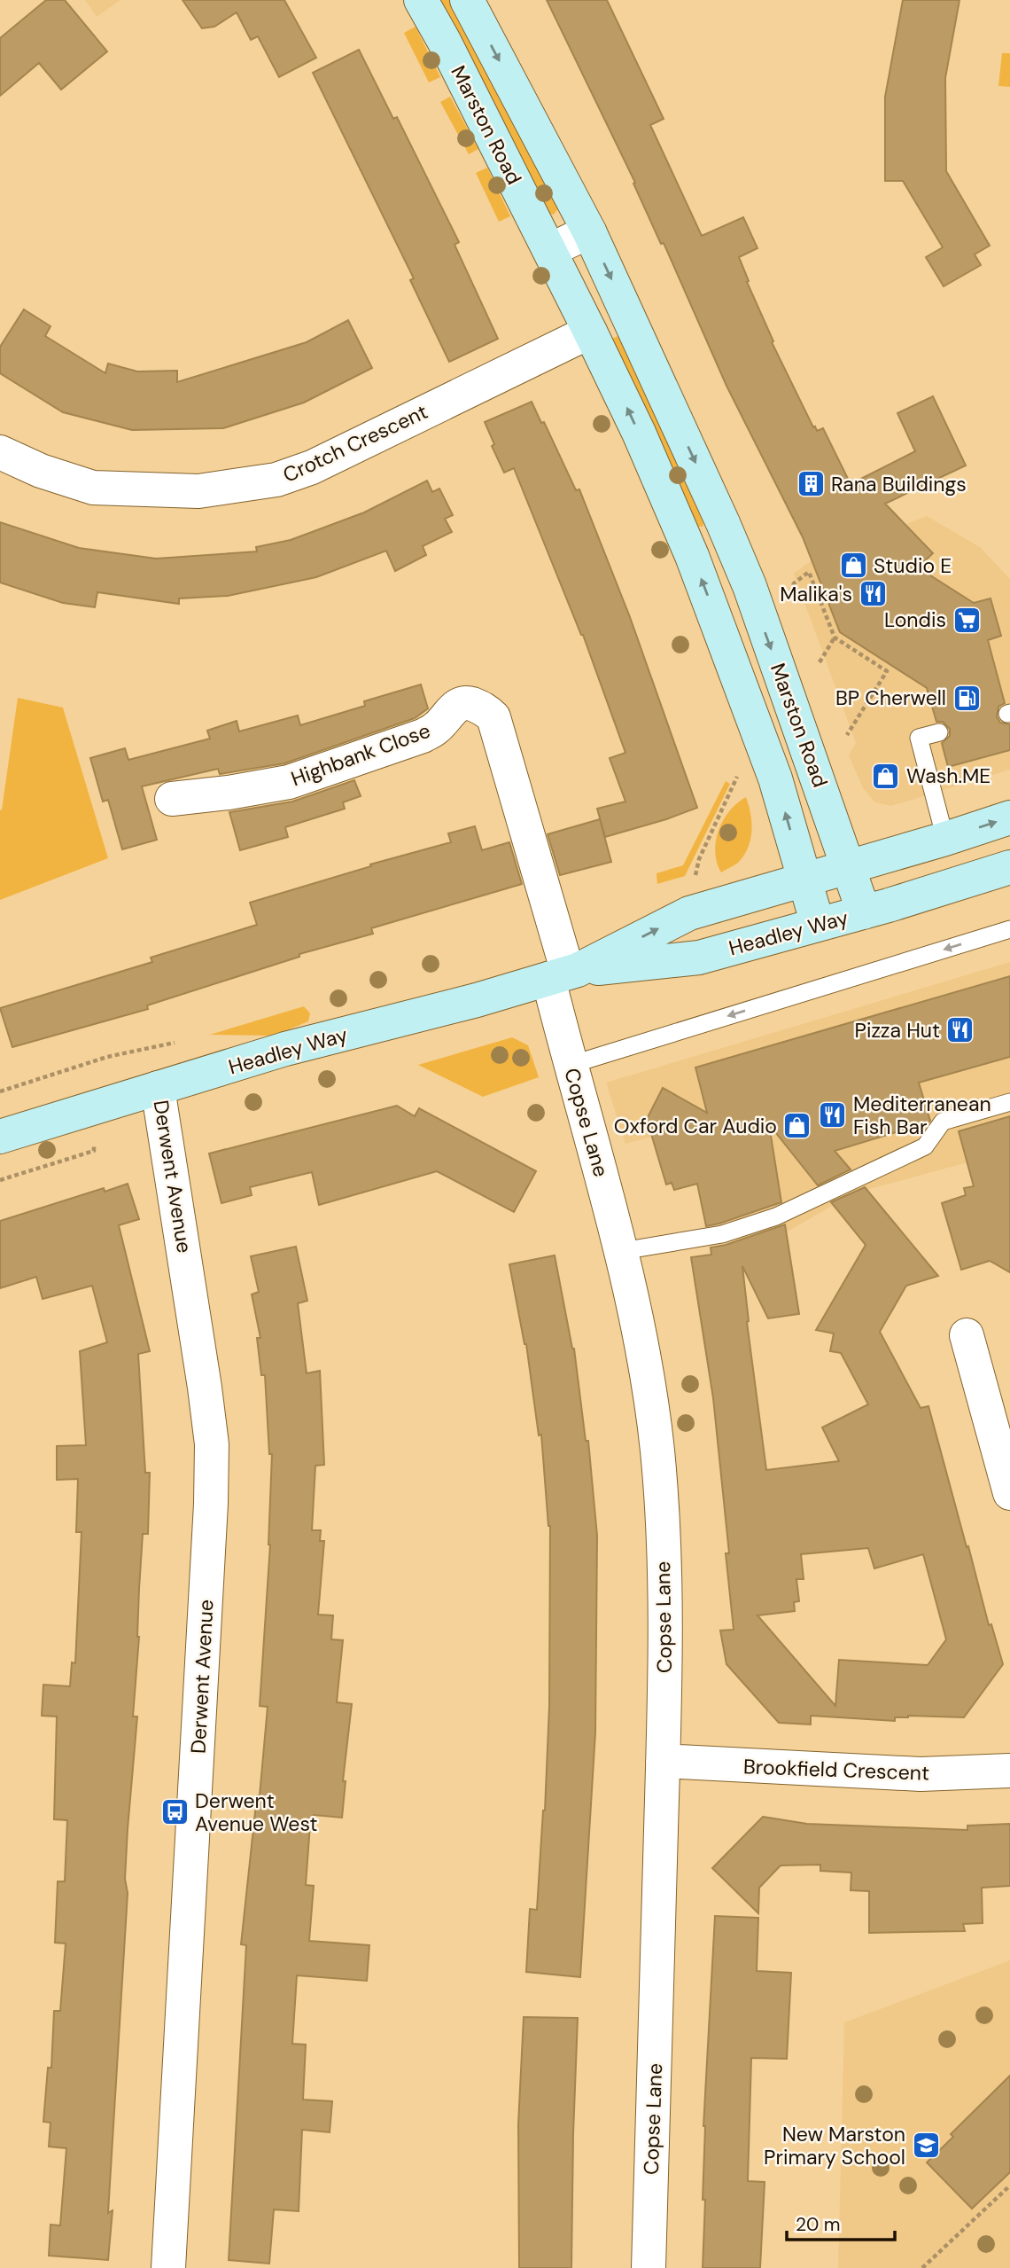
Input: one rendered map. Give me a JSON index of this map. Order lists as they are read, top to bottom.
{
  "streets": {
    "main road": ["Marston Road", "Headley Way"],
    "street": [
      "Crotch Crescent",
      "Highbank Close",
      "Copse Lane",
      "Derwent Avenue",
      "Brookfield Crescent"
    ]
  },
  "crossings": [
    ["Marston Road", "Crotch Crescent"],
    ["Marston Road", "Headley Way"],
    ["Highbank Close", "Headley Way"],
    ["Highbank Close", "Copse Lane"],
    ["Headley Way", "Copse Lane"],
    ["Headley Way", "Derwent Avenue"],
    ["Copse Lane", "Brookfield Crescent"]
  ],
  "places": {
    "building": ["Rana Buildings"],
    "shop": ["Studio E", "Wash.ME", "Oxford Car Audio"],
    "restaurant": ["Malika's", "Pizza Hut", "Mediterranean Fish Bar"],
    "supermarket": ["Londis"],
    "fuel station": ["BP Cherwell"],
    "bus stop": ["Derwent Avenue West"],
    "school or university": ["New Marston Primary School"]
  },
  "scale_bar": "20 m"
}
